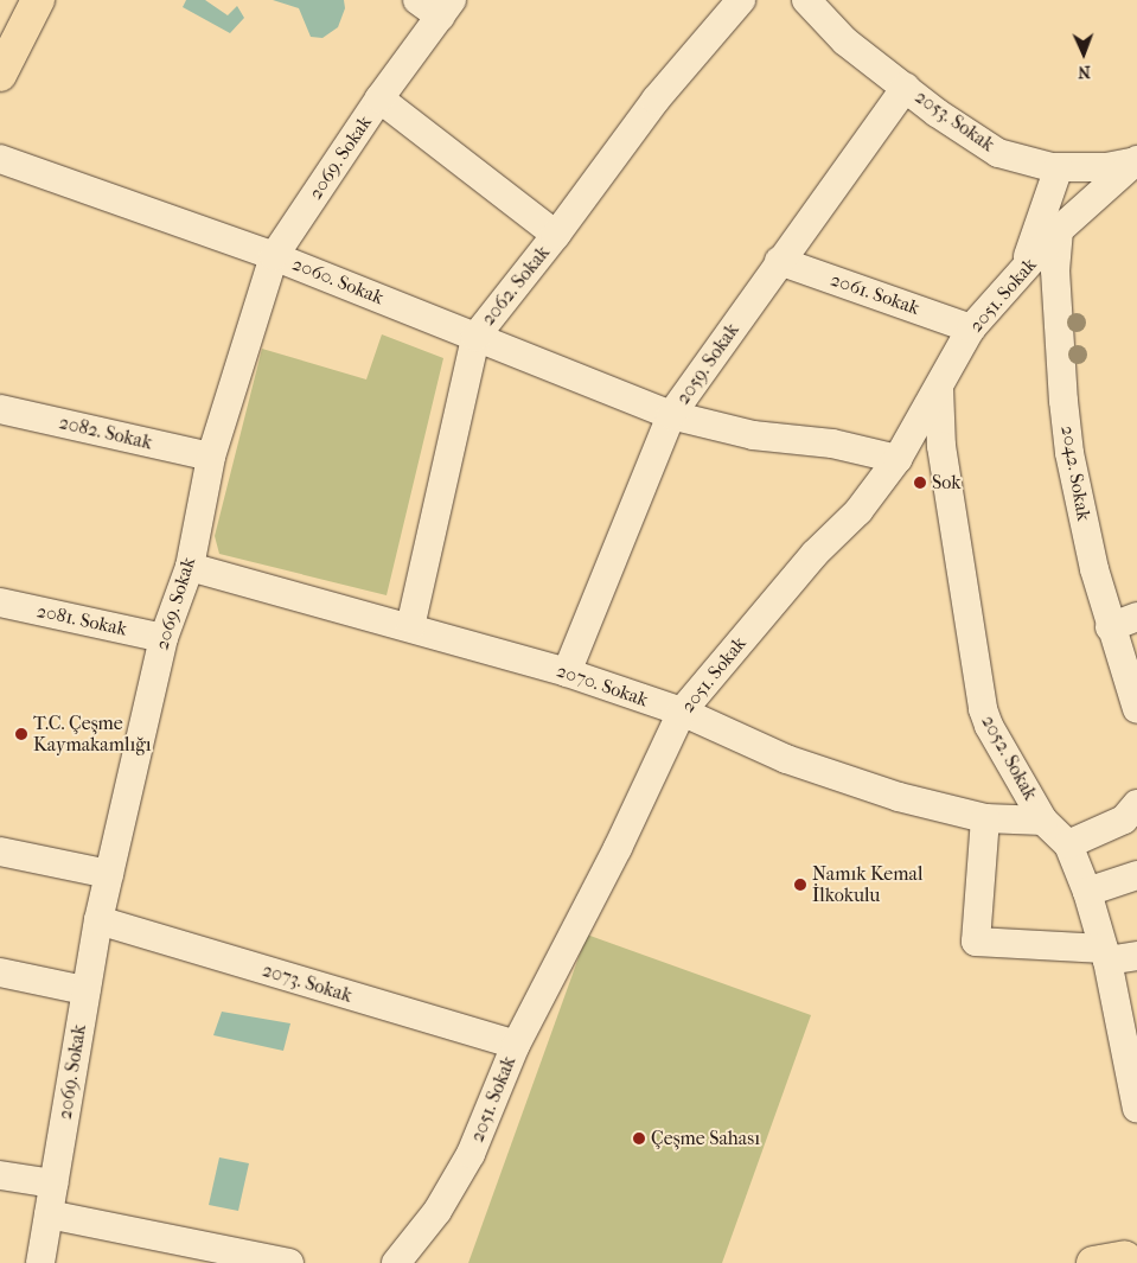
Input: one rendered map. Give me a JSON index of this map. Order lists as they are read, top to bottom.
{
  "streets": {
    "street": [
      "2053. Sokak",
      "2069. Sokak",
      "2060. Sokak",
      "2062. Sokak",
      "2061. Sokak",
      "2051. Sokak",
      "2059. Sokak",
      "2082. Sokak",
      "2042. Sokak",
      "2081. Sokak",
      "2070. Sokak",
      "2052. Sokak",
      "2073. Sokak"
    ]
  },
  "crossings": [
    ["2053. Sokak", "2051. Sokak"],
    ["2053. Sokak", "2059. Sokak"],
    ["2069. Sokak", "2060. Sokak"],
    ["2069. Sokak", "2082. Sokak"],
    ["2069. Sokak", "2081. Sokak"],
    ["2069. Sokak", "2070. Sokak"],
    ["2069. Sokak", "2073. Sokak"],
    ["2060. Sokak", "2062. Sokak"],
    ["2060. Sokak", "2051. Sokak"],
    ["2060. Sokak", "2059. Sokak"],
    ["2062. Sokak", "2070. Sokak"],
    ["2061. Sokak", "2051. Sokak"],
    ["2061. Sokak", "2059. Sokak"],
    ["2051. Sokak", "2042. Sokak"],
    ["2051. Sokak", "2070. Sokak"],
    ["2051. Sokak", "2052. Sokak"],
    ["2051. Sokak", "2073. Sokak"],
    ["2059. Sokak", "2070. Sokak"],
    ["2070. Sokak", "2052. Sokak"]
  ],
  "places": [
    "Sok",
    "T.C. Çeşme Kaymakamlığı",
    "Namık Kemal İlkokulu",
    "Çeşme Sahası"
  ],
  "north": "bottom"
}
